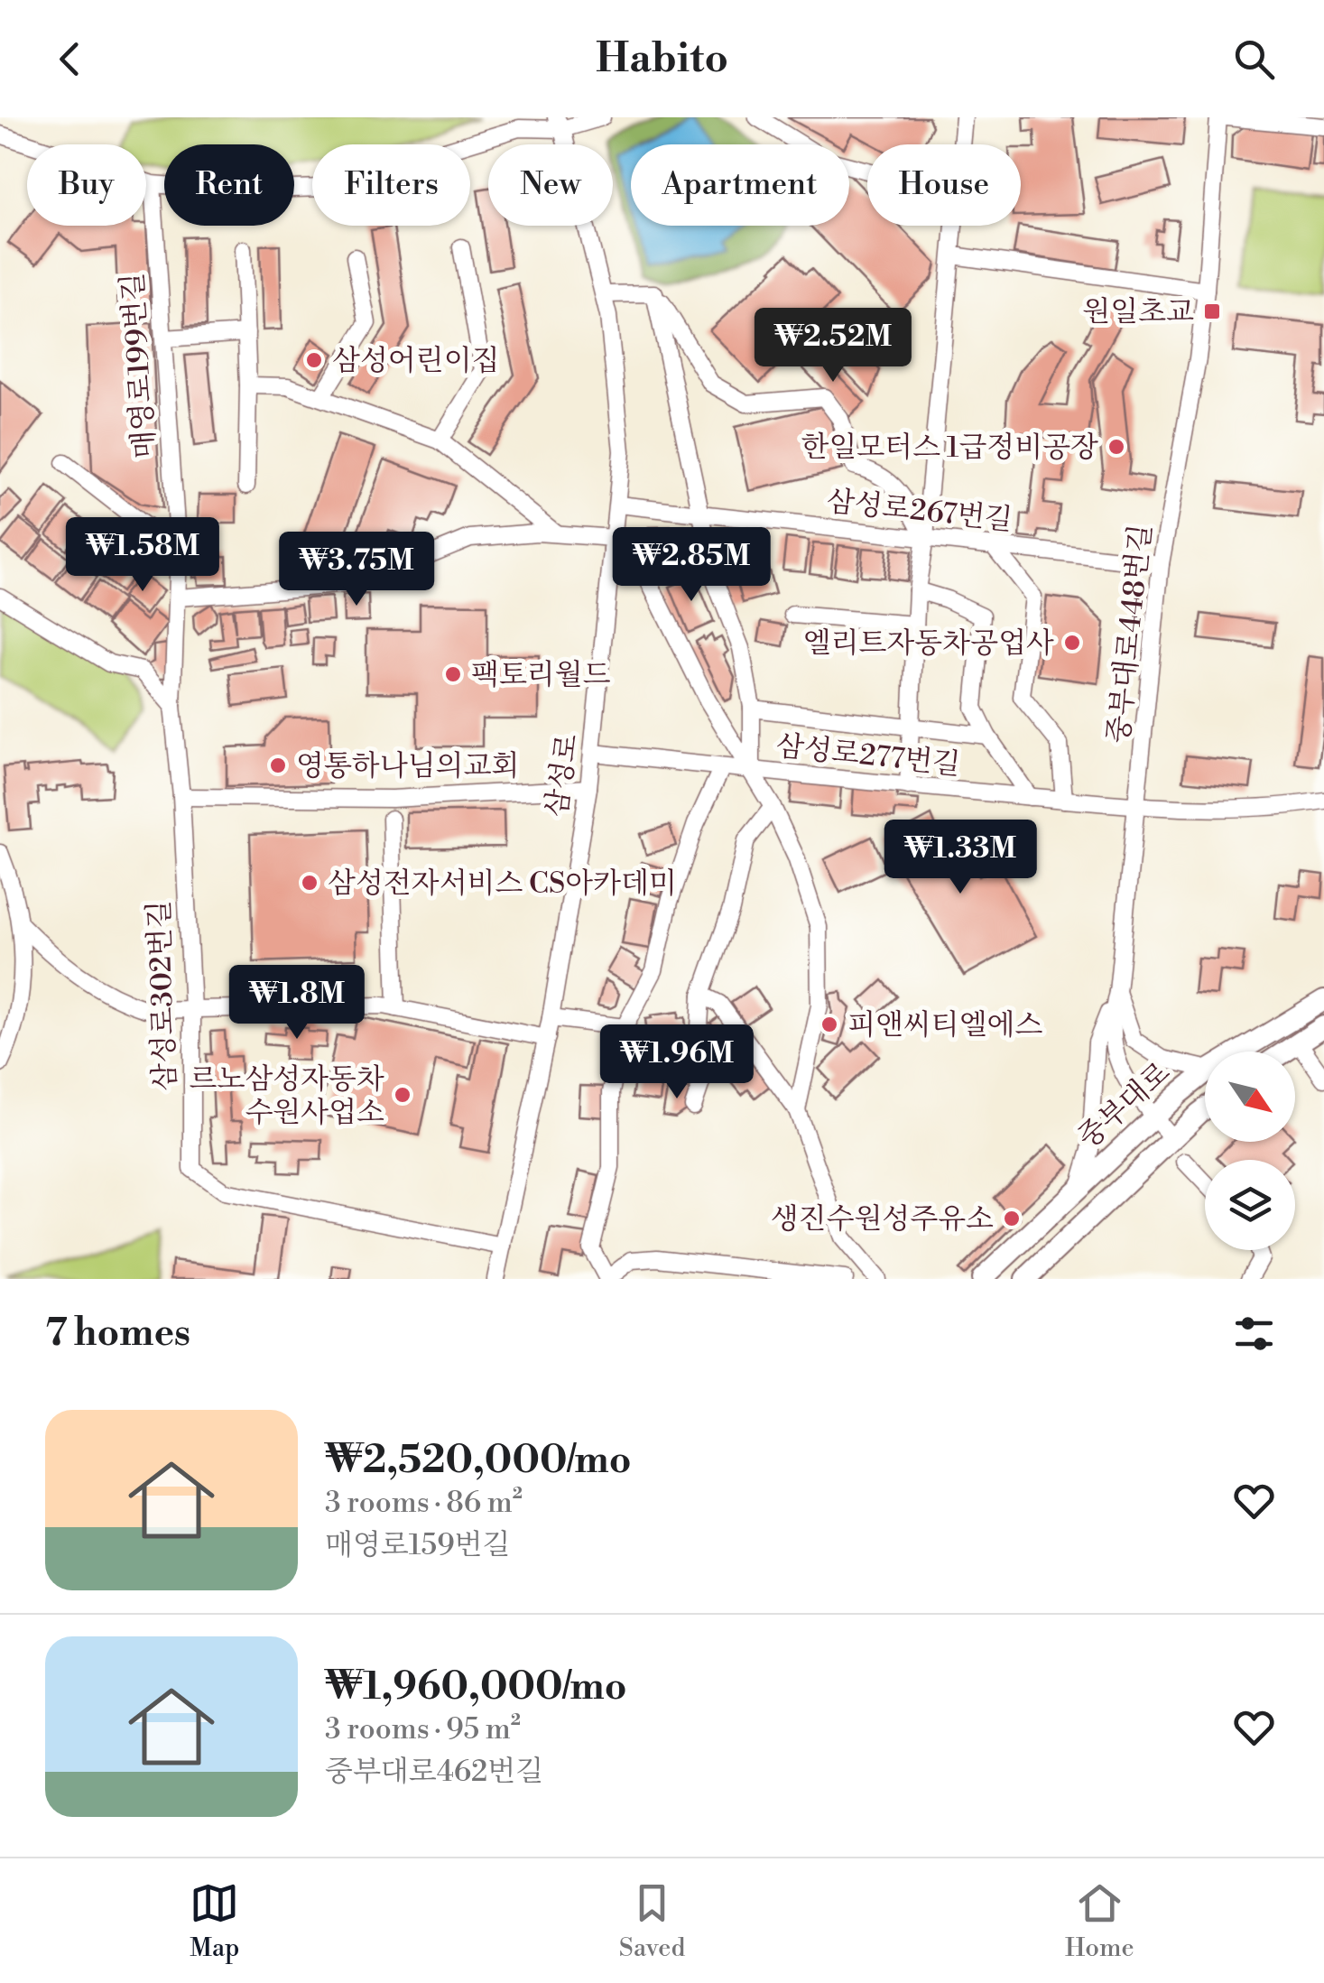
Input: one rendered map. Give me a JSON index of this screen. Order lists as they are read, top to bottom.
{
  "streets": {
    "main road": ["중부대로"],
    "street": [
      "매영로199번길",
      "삼성로267번길",
      "중부대로448번길",
      "삼성로277번길",
      "삼성로",
      "삼성로302번길"
    ]
  },
  "crossings": [
    ["매영로199번길", "삼성로302번길"],
    ["삼성로267번길", "중부대로448번길"],
    ["삼성로267번길", "삼성로"],
    ["중부대로448번길", "삼성로277번길"],
    ["중부대로448번길", "중부대로"],
    ["삼성로277번길", "삼성로"],
    ["삼성로", "삼성로302번길"]
  ],
  "places": {
    "transit": ["원일초교"],
    "other": [
      "삼성어린이집",
      "한일모터스 1급정비공장",
      "엘리트자동차공업사",
      "팩토리월드",
      "영통하나님의교회",
      "삼성전자서비스 CS아카데미",
      "피앤씨티엘에스",
      "르노삼성자동차 수원사업소",
      "생진수원성주유소"
    ]
  },
  "north": "bottom right",
  "page": {
    "header": "Habito",
    "chip": [
      "Buy",
      "Rent",
      "Filters",
      "New",
      "Apartment",
      "House"
    ],
    "price": [
      "₩2.52M",
      "₩1.58M",
      "₩2.85M",
      "₩3.75M",
      "₩1.33M",
      "₩1.8M",
      "₩1.96M"
    ],
    "heading": "7 homes",
    "list": [
      {
        "name": "₩2,520,000/mo",
        "note": "3 rooms · 86 m² · 매영로159번길"
      },
      {
        "name": "₩1,960,000/mo",
        "note": "3 rooms · 95 m² · 중부대로462번길"
      }
    ],
    "tabs": ["Map", "Saved", "Home"]
  }
}
